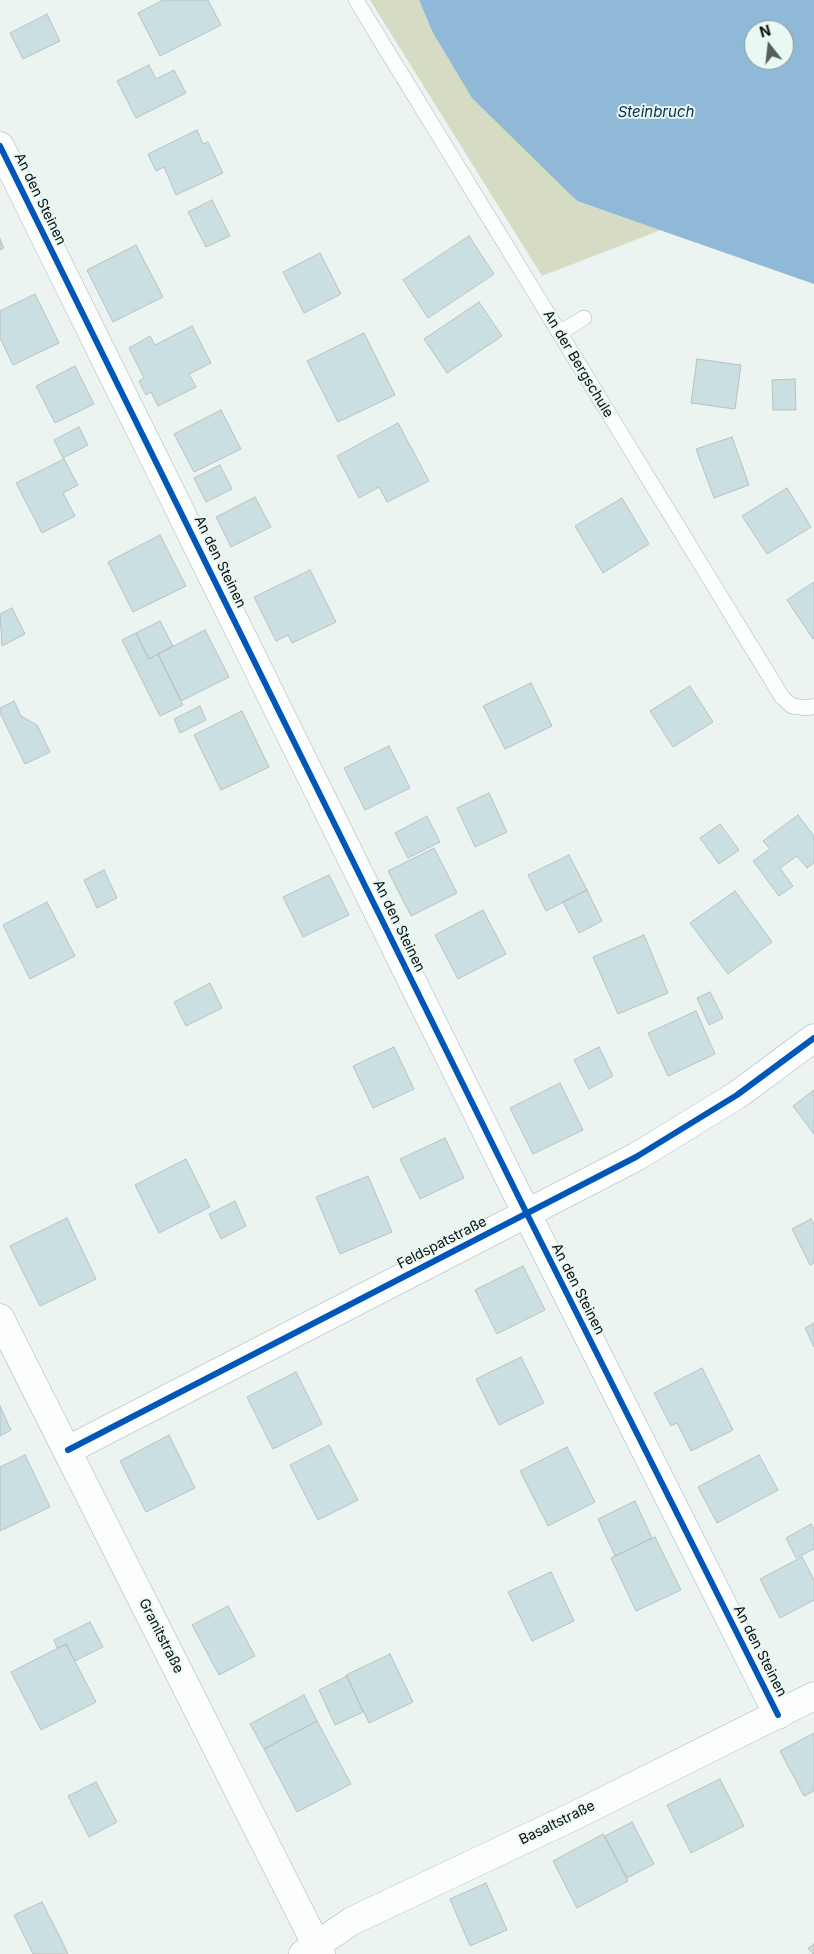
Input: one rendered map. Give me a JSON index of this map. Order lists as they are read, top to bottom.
{
  "streets": {
    "street": [
      "An den Steinen",
      "Feldspatstraße",
      "Granitstraße",
      "Basaltstraße"
    ],
    "lane": ["An der Bergschule"]
  },
  "crossings": [
    ["An den Steinen", "Feldspatstraße"],
    ["An den Steinen", "Basaltstraße"],
    ["Feldspatstraße", "Granitstraße"],
    ["Granitstraße", "Basaltstraße"]
  ],
  "water": ["Steinbruch"],
  "north": "top"
}
